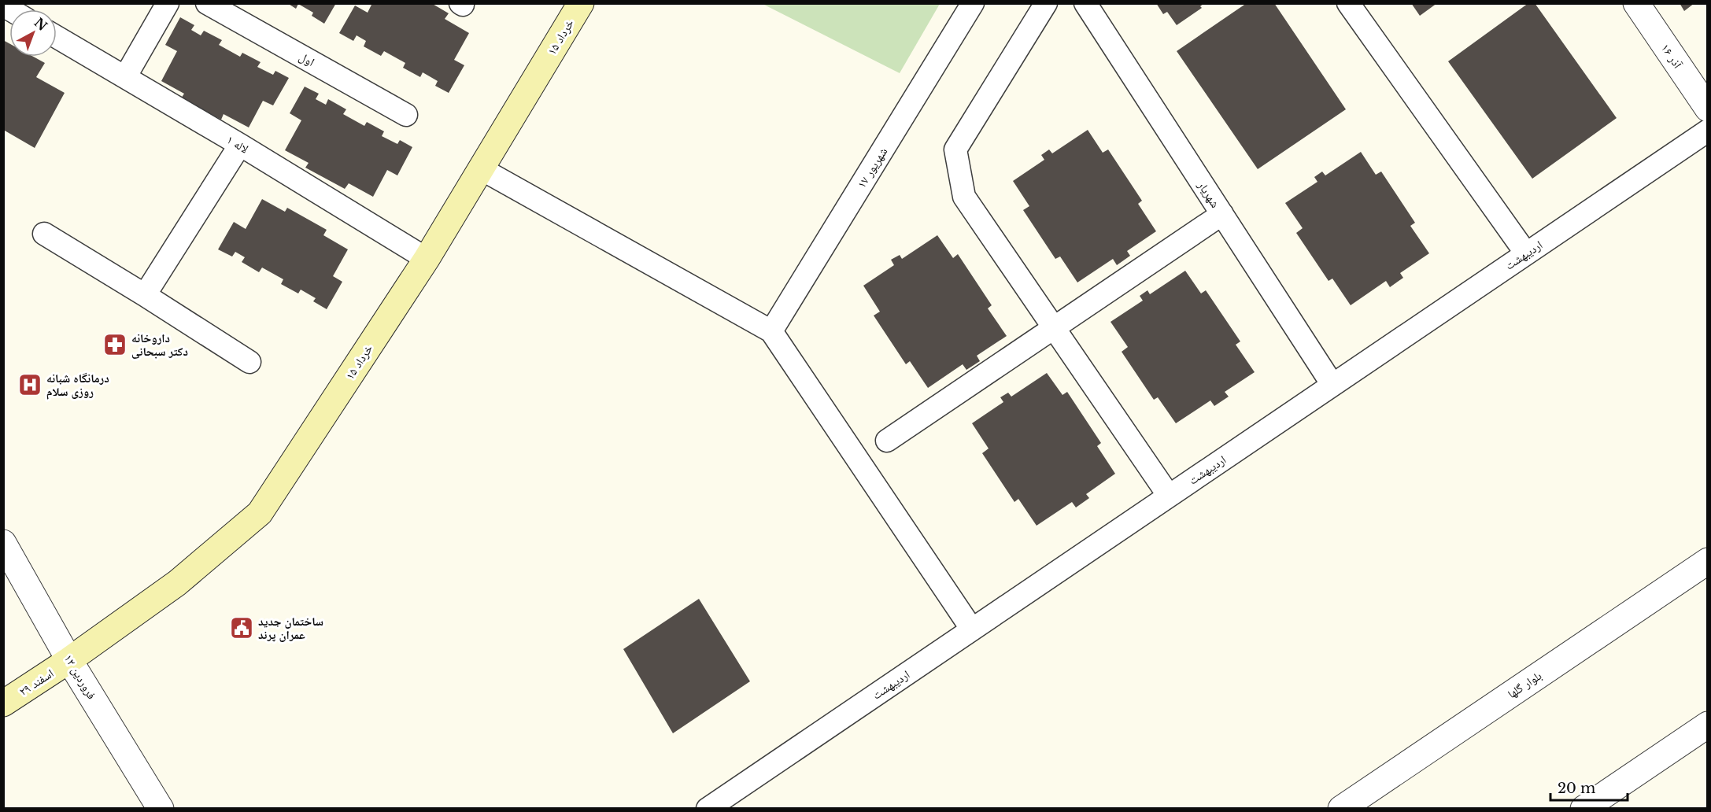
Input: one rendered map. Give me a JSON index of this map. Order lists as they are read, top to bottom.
{
  "streets": {
    "main road": ["۱۵ خرداد", "۲۹ اسفند"],
    "street": [
      "۱۶ آذر",
      "اول",
      "لاله ۱",
      "۱۷ شهریور",
      "شهریار",
      "اردیبهشت",
      "۱۲ فروردین",
      "بلوار گلها"
    ]
  },
  "crossings": [
    ["۱۵ خرداد", "لاله ۱"],
    ["۱۵ خرداد", "۱۲ فروردین"],
    ["۱۵ خرداد", "۲۹ اسفند"],
    ["شهریار", "اردیبهشت"],
    ["۱۲ فروردین", "۲۹ اسفند"]
  ],
  "places": {
    "pharmacy": ["داروخانه دکتر سبحانی"],
    "hospital": ["درمانگاه شبانه روزی سلام"],
    "public building": ["ساختمان جدید عمران پرند"]
  },
  "scale_bar": "20 m",
  "north": "top right"
}
